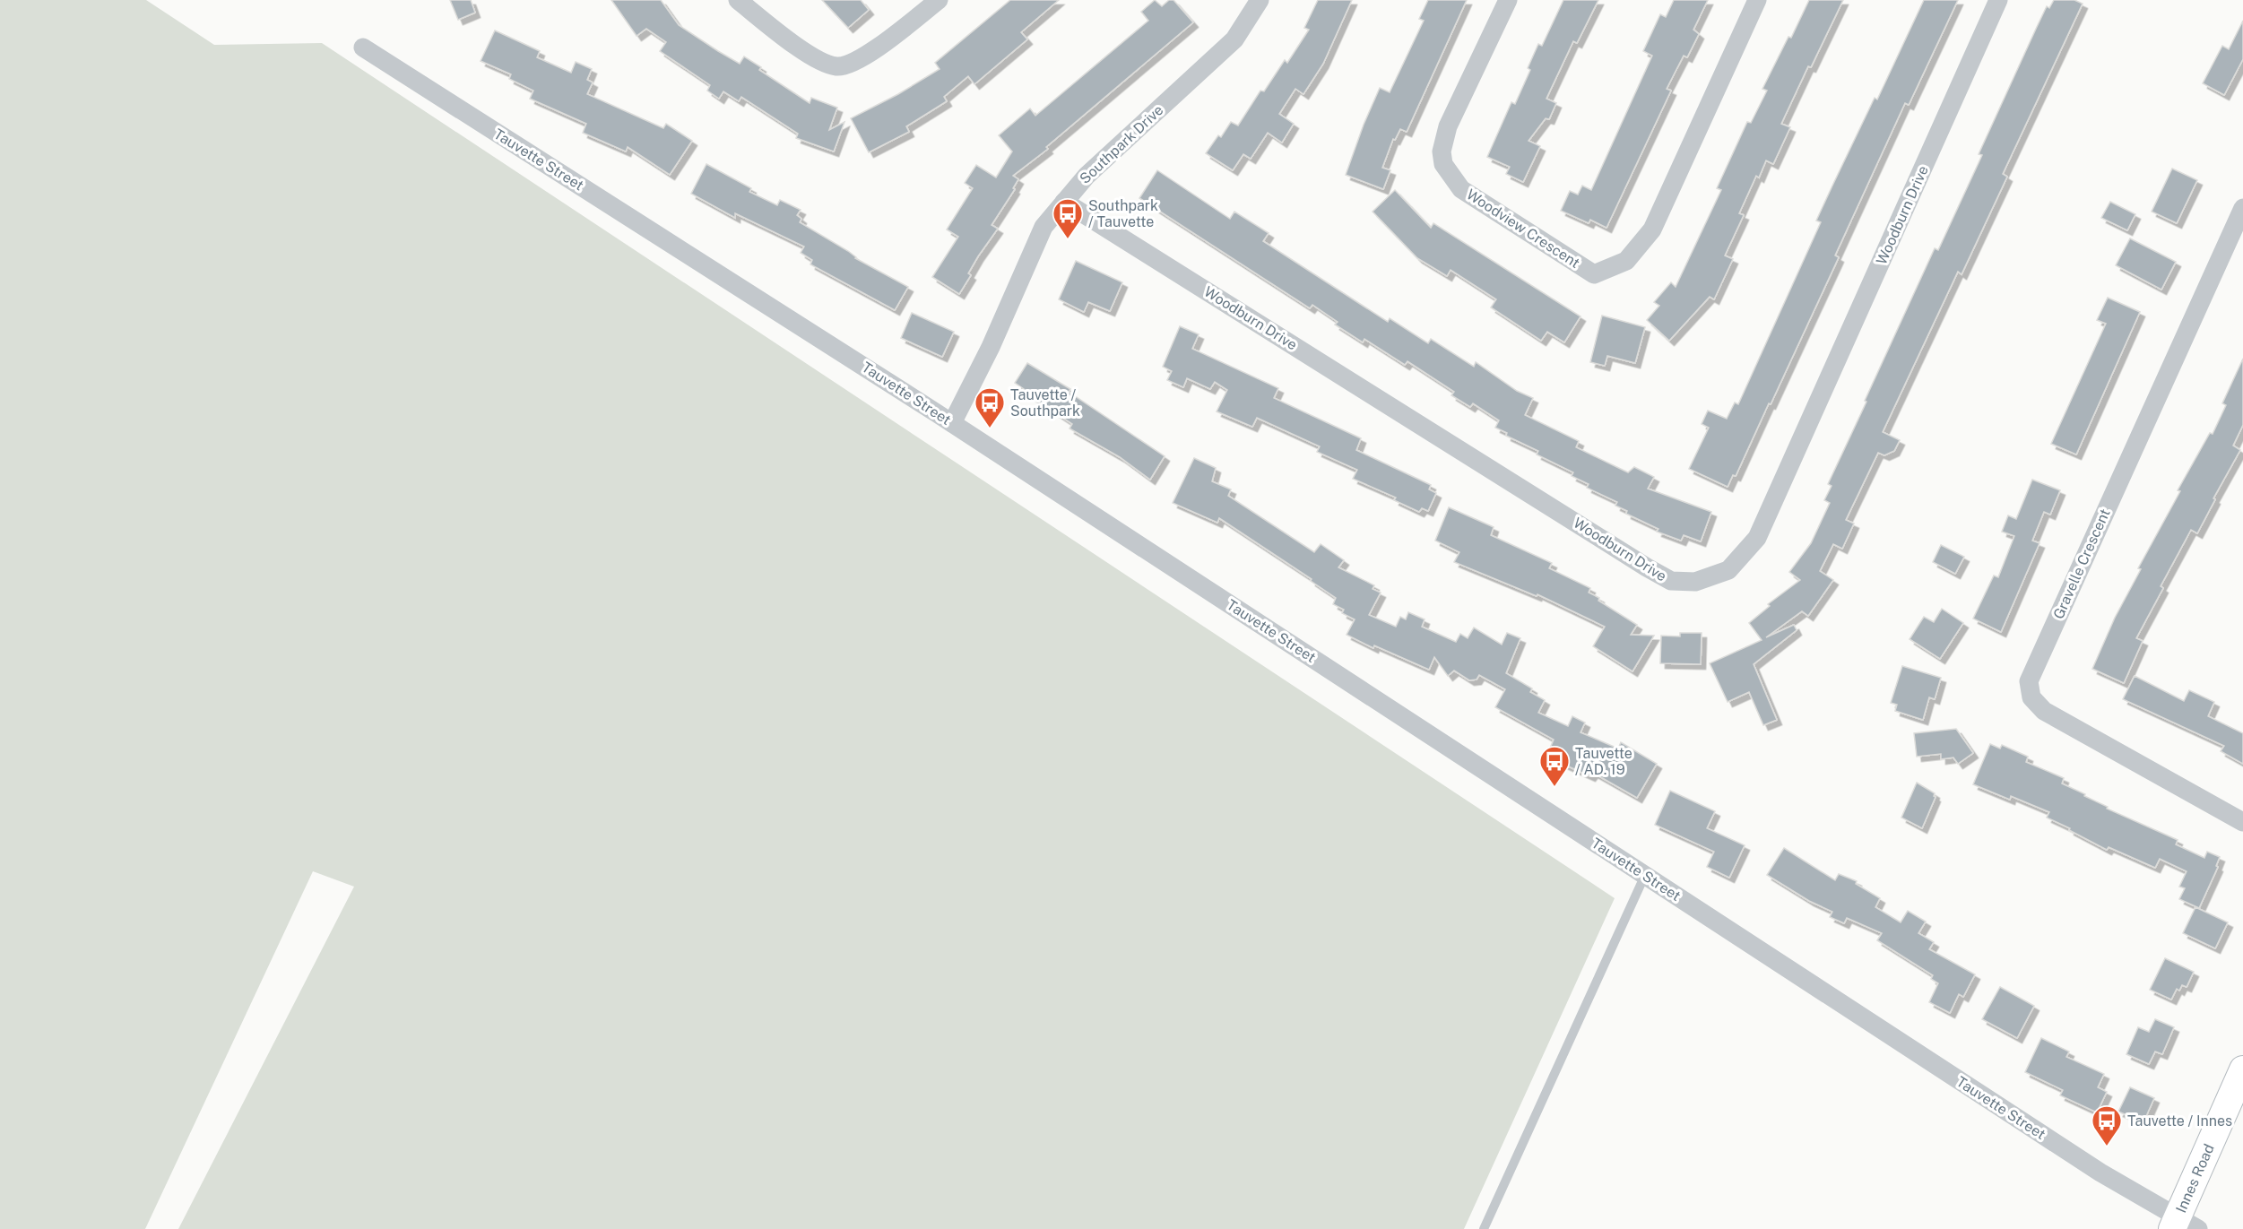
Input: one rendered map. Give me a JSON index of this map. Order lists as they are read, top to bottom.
{
  "streets": {
    "street": [
      "Southpark Drive",
      "Tauvette Street",
      "Woodburn Drive",
      "Woodview Crescent",
      "Gravelle Crescent",
      "Innes Road"
    ]
  },
  "crossings": [
    ["Southpark Drive", "Tauvette Street"],
    ["Southpark Drive", "Woodburn Drive"],
    ["Tauvette Street", "Innes Road"]
  ],
  "places": {
    "bus stop": [
      "Southpark / Tauvette",
      "Tauvette / Southpark",
      "Tauvette / AD. 19",
      "Tauvette / Innes"
    ]
  }
}
